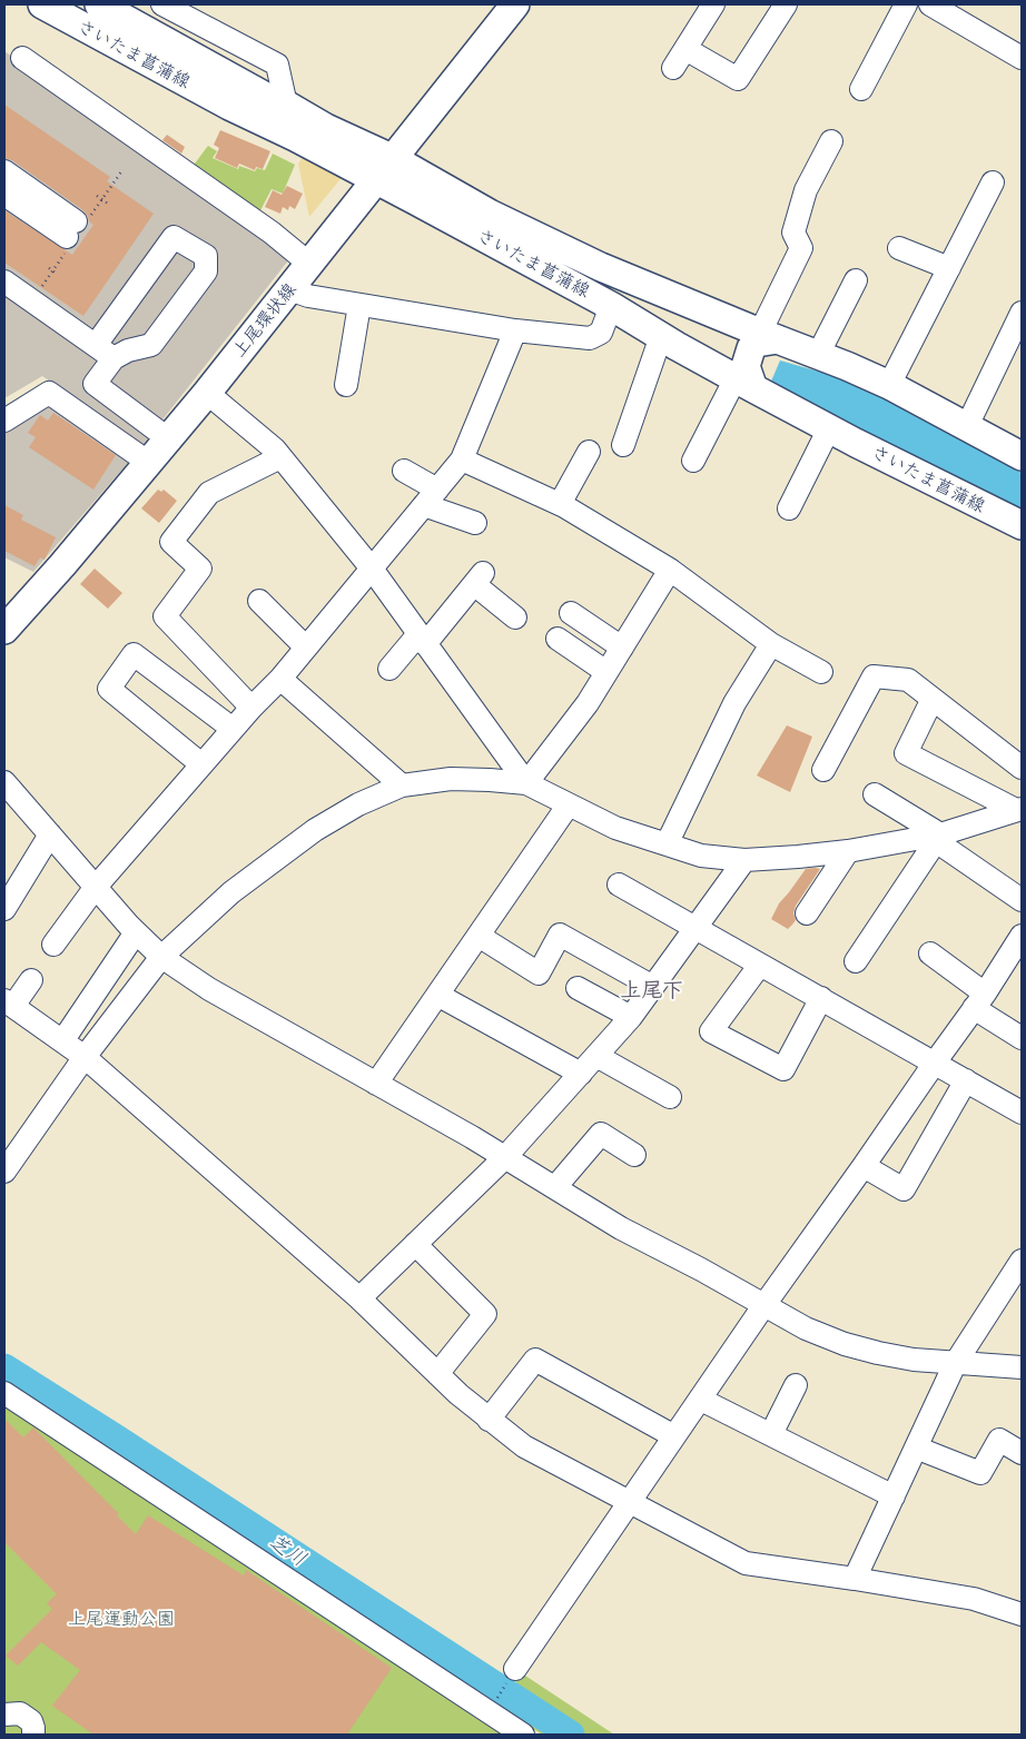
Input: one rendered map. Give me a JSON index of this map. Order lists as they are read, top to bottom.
{
  "streets": {
    "main road": ["さいたま菖蒲線", "上尾環状線"]
  },
  "crossings": [
    ["さいたま菖蒲線", "上尾環状線"]
  ],
  "districts": ["上尾下"],
  "water": ["芝川"],
  "parks": ["上尾運動公園"]
}
